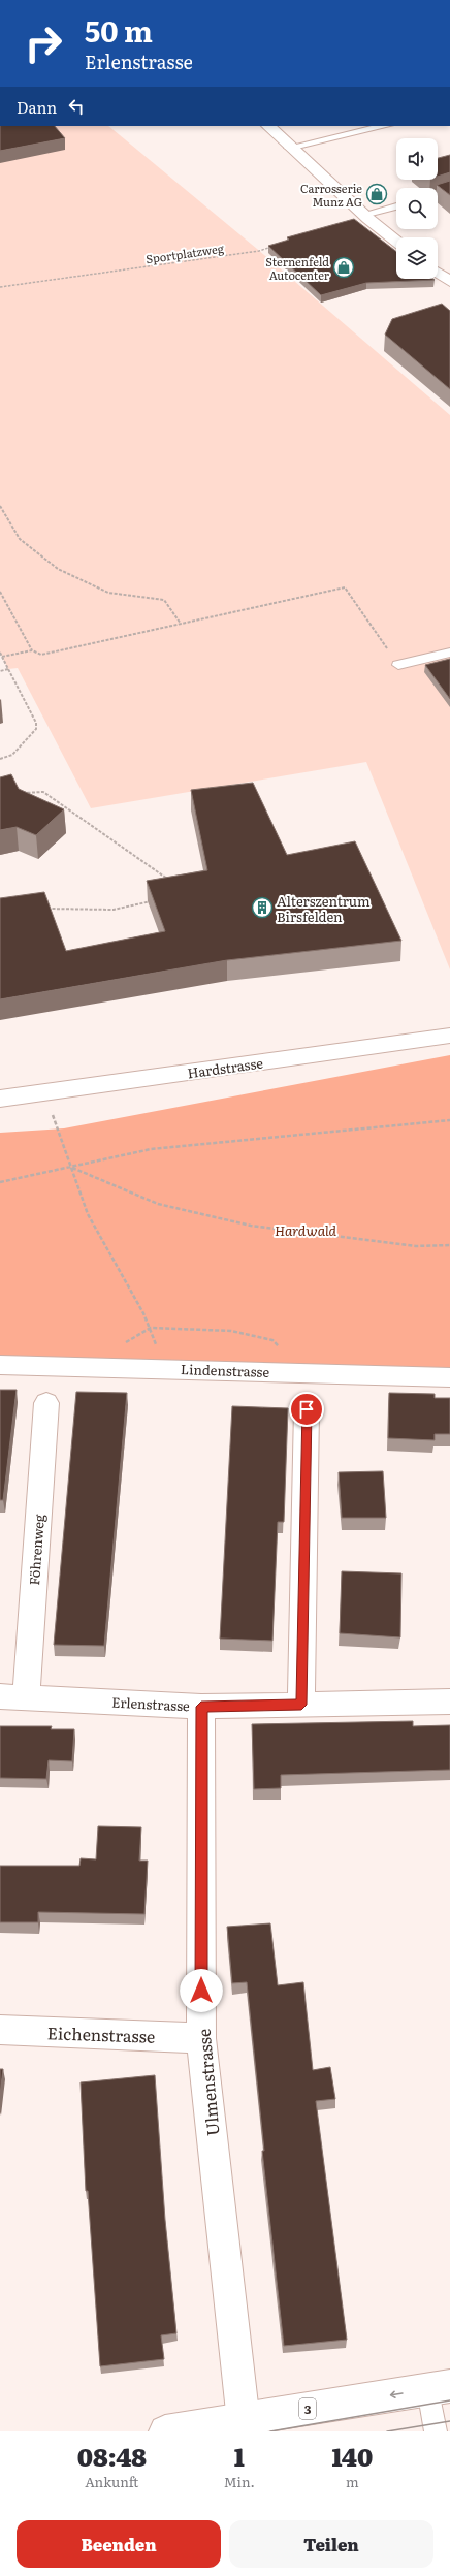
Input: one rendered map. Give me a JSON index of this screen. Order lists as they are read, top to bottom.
{
  "streets": {
    "street": [
      "Hardstrasse",
      "Lindenstrasse",
      "Föhrenweg",
      "Erlenstrasse",
      "Eichenstrasse",
      "Ulmenstrasse",
      "3"
    ],
    "path": ["Sportplatzweg"]
  },
  "crossings": [
    ["Föhrenweg", "Erlenstrasse"],
    ["Erlenstrasse", "Ulmenstrasse"],
    ["Eichenstrasse", "Ulmenstrasse"],
    ["Ulmenstrasse", "3"]
  ],
  "parks": ["Hardwald"],
  "places": {
    "shop": ["Carrosserie Munz AG", "Sternenfeld Autocenter"],
    "building": ["Alterszentrum Birsfelden"]
  },
  "page": {
    "turn": ["50 m", "Erlenstrasse"],
    "then": "Dann",
    "eta": [
      "08:48",
      "Ankunft",
      "1",
      "Min.",
      "140",
      "m"
    ],
    "buttons": ["Beenden", "Teilen"]
  }
}
